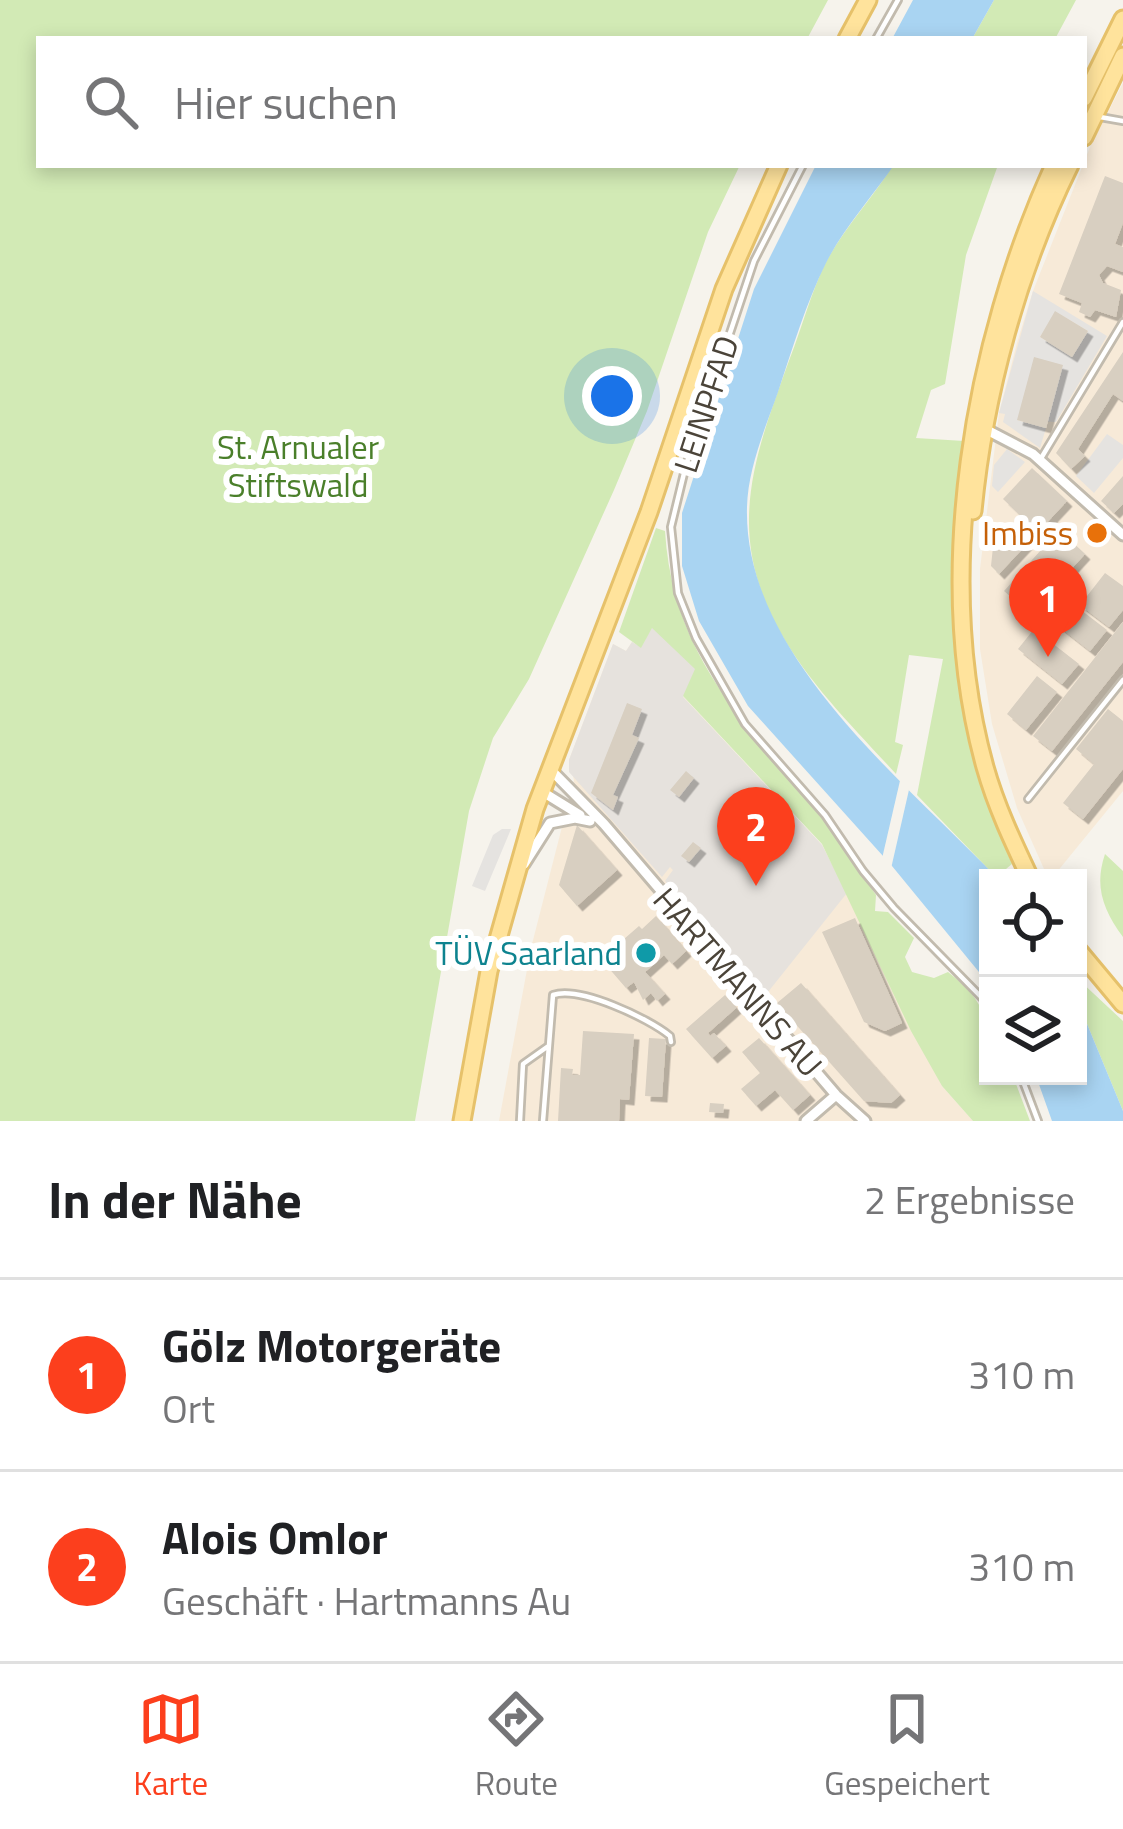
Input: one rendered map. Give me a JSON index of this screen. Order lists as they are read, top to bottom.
{
  "streets": {
    "street": ["HARTMANNS AU"],
    "lane": ["LEINPFAD"]
  },
  "parks": ["St. Arnualer Stiftswald"],
  "places": ["Imbiss", "TÜV Saarland"],
  "page": {
    "search": "Hier suchen",
    "pins": ["1", "2"],
    "heading": ["In der Nähe", "2 Ergebnisse"],
    "list": [
      {
        "mark": "1",
        "name": "Gölz Motorgeräte",
        "note": "Ort",
        "value": "310 m"
      },
      {
        "mark": "2",
        "name": "Alois Omlor",
        "note": "Geschäft · Hartmanns Au",
        "value": "310 m"
      }
    ],
    "nav": ["Karte", "Route", "Gespeichert"]
  }
}
